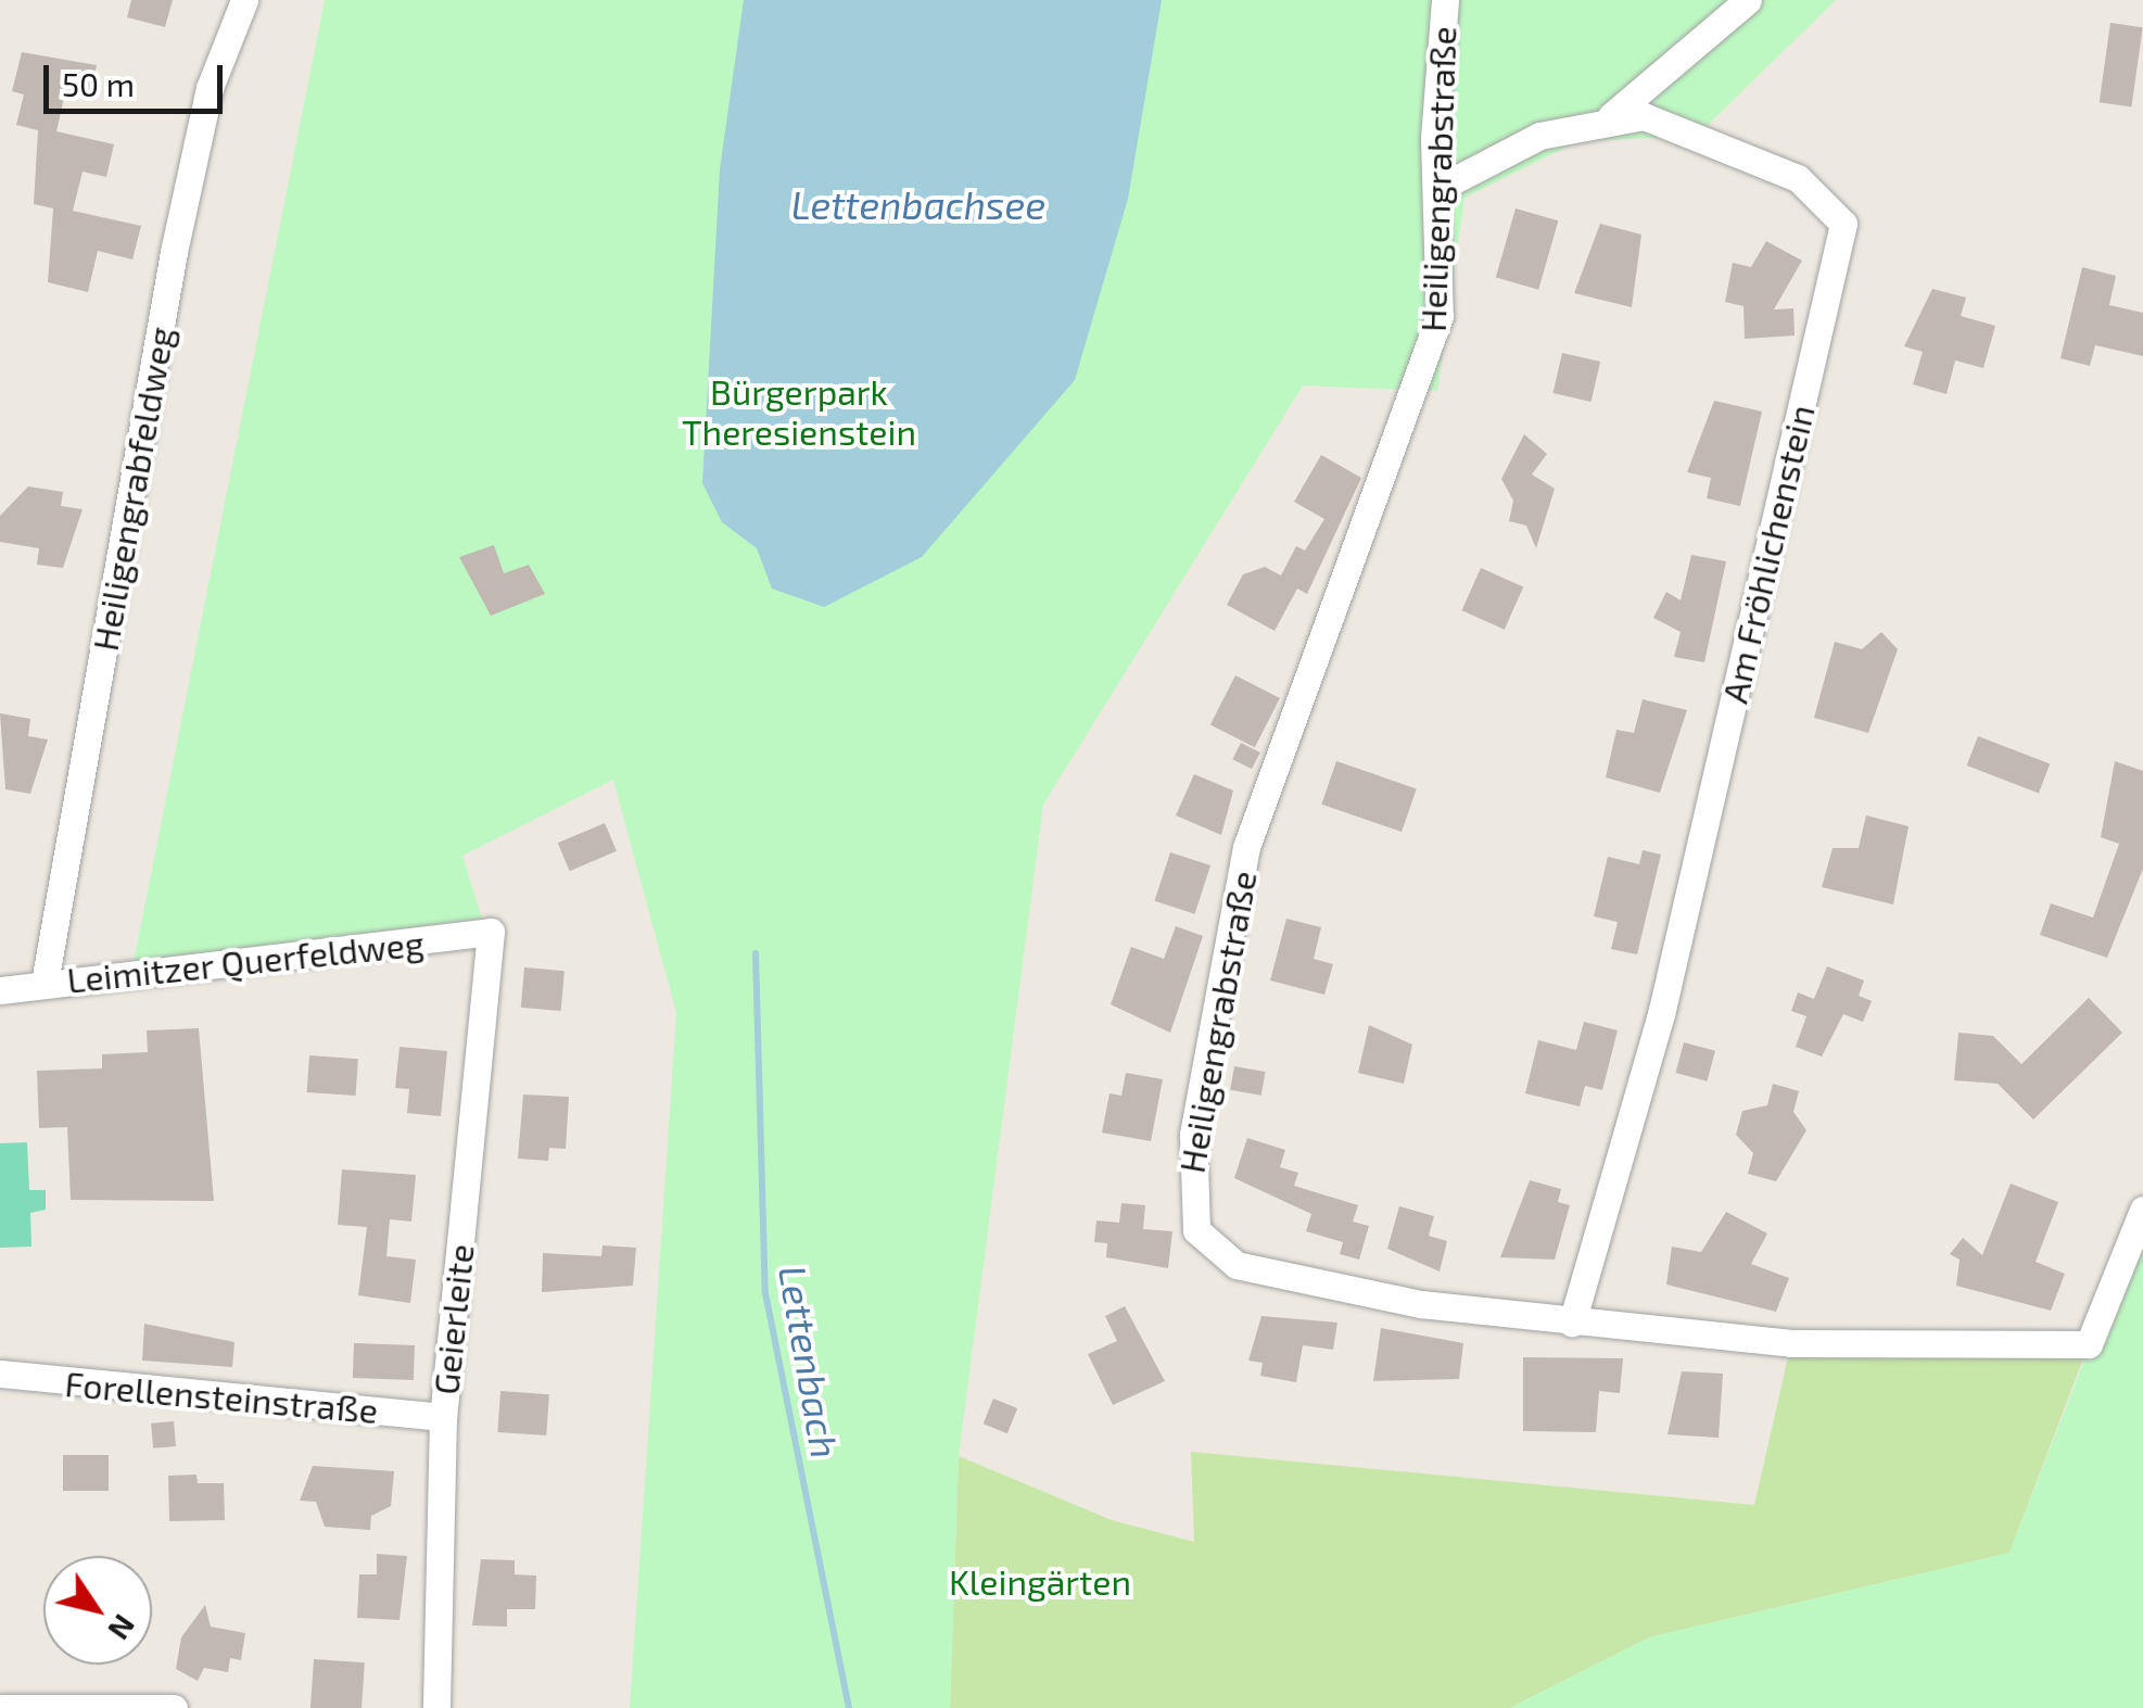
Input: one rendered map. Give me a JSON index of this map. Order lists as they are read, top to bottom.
{
  "streets": {
    "street": [
      "Heiligengrabstraße",
      "Heiligengrabfeldweg",
      "Am Fröhlichenstein",
      "Leimitzer Querfeldweg",
      "Geierleite",
      "Forellensteinstraße"
    ]
  },
  "crossings": [
    ["Heiligengrabstraße", "Am Fröhlichenstein"],
    ["Heiligengrabfeldweg", "Leimitzer Querfeldweg"],
    ["Leimitzer Querfeldweg", "Geierleite"],
    ["Geierleite", "Forellensteinstraße"]
  ],
  "water": ["Lettenbachsee", "Lettenbach"],
  "parks": ["Bürgerpark Theresienstein", "Kleingärten"],
  "scale_bar": "50 m",
  "north": "bottom right"
}
